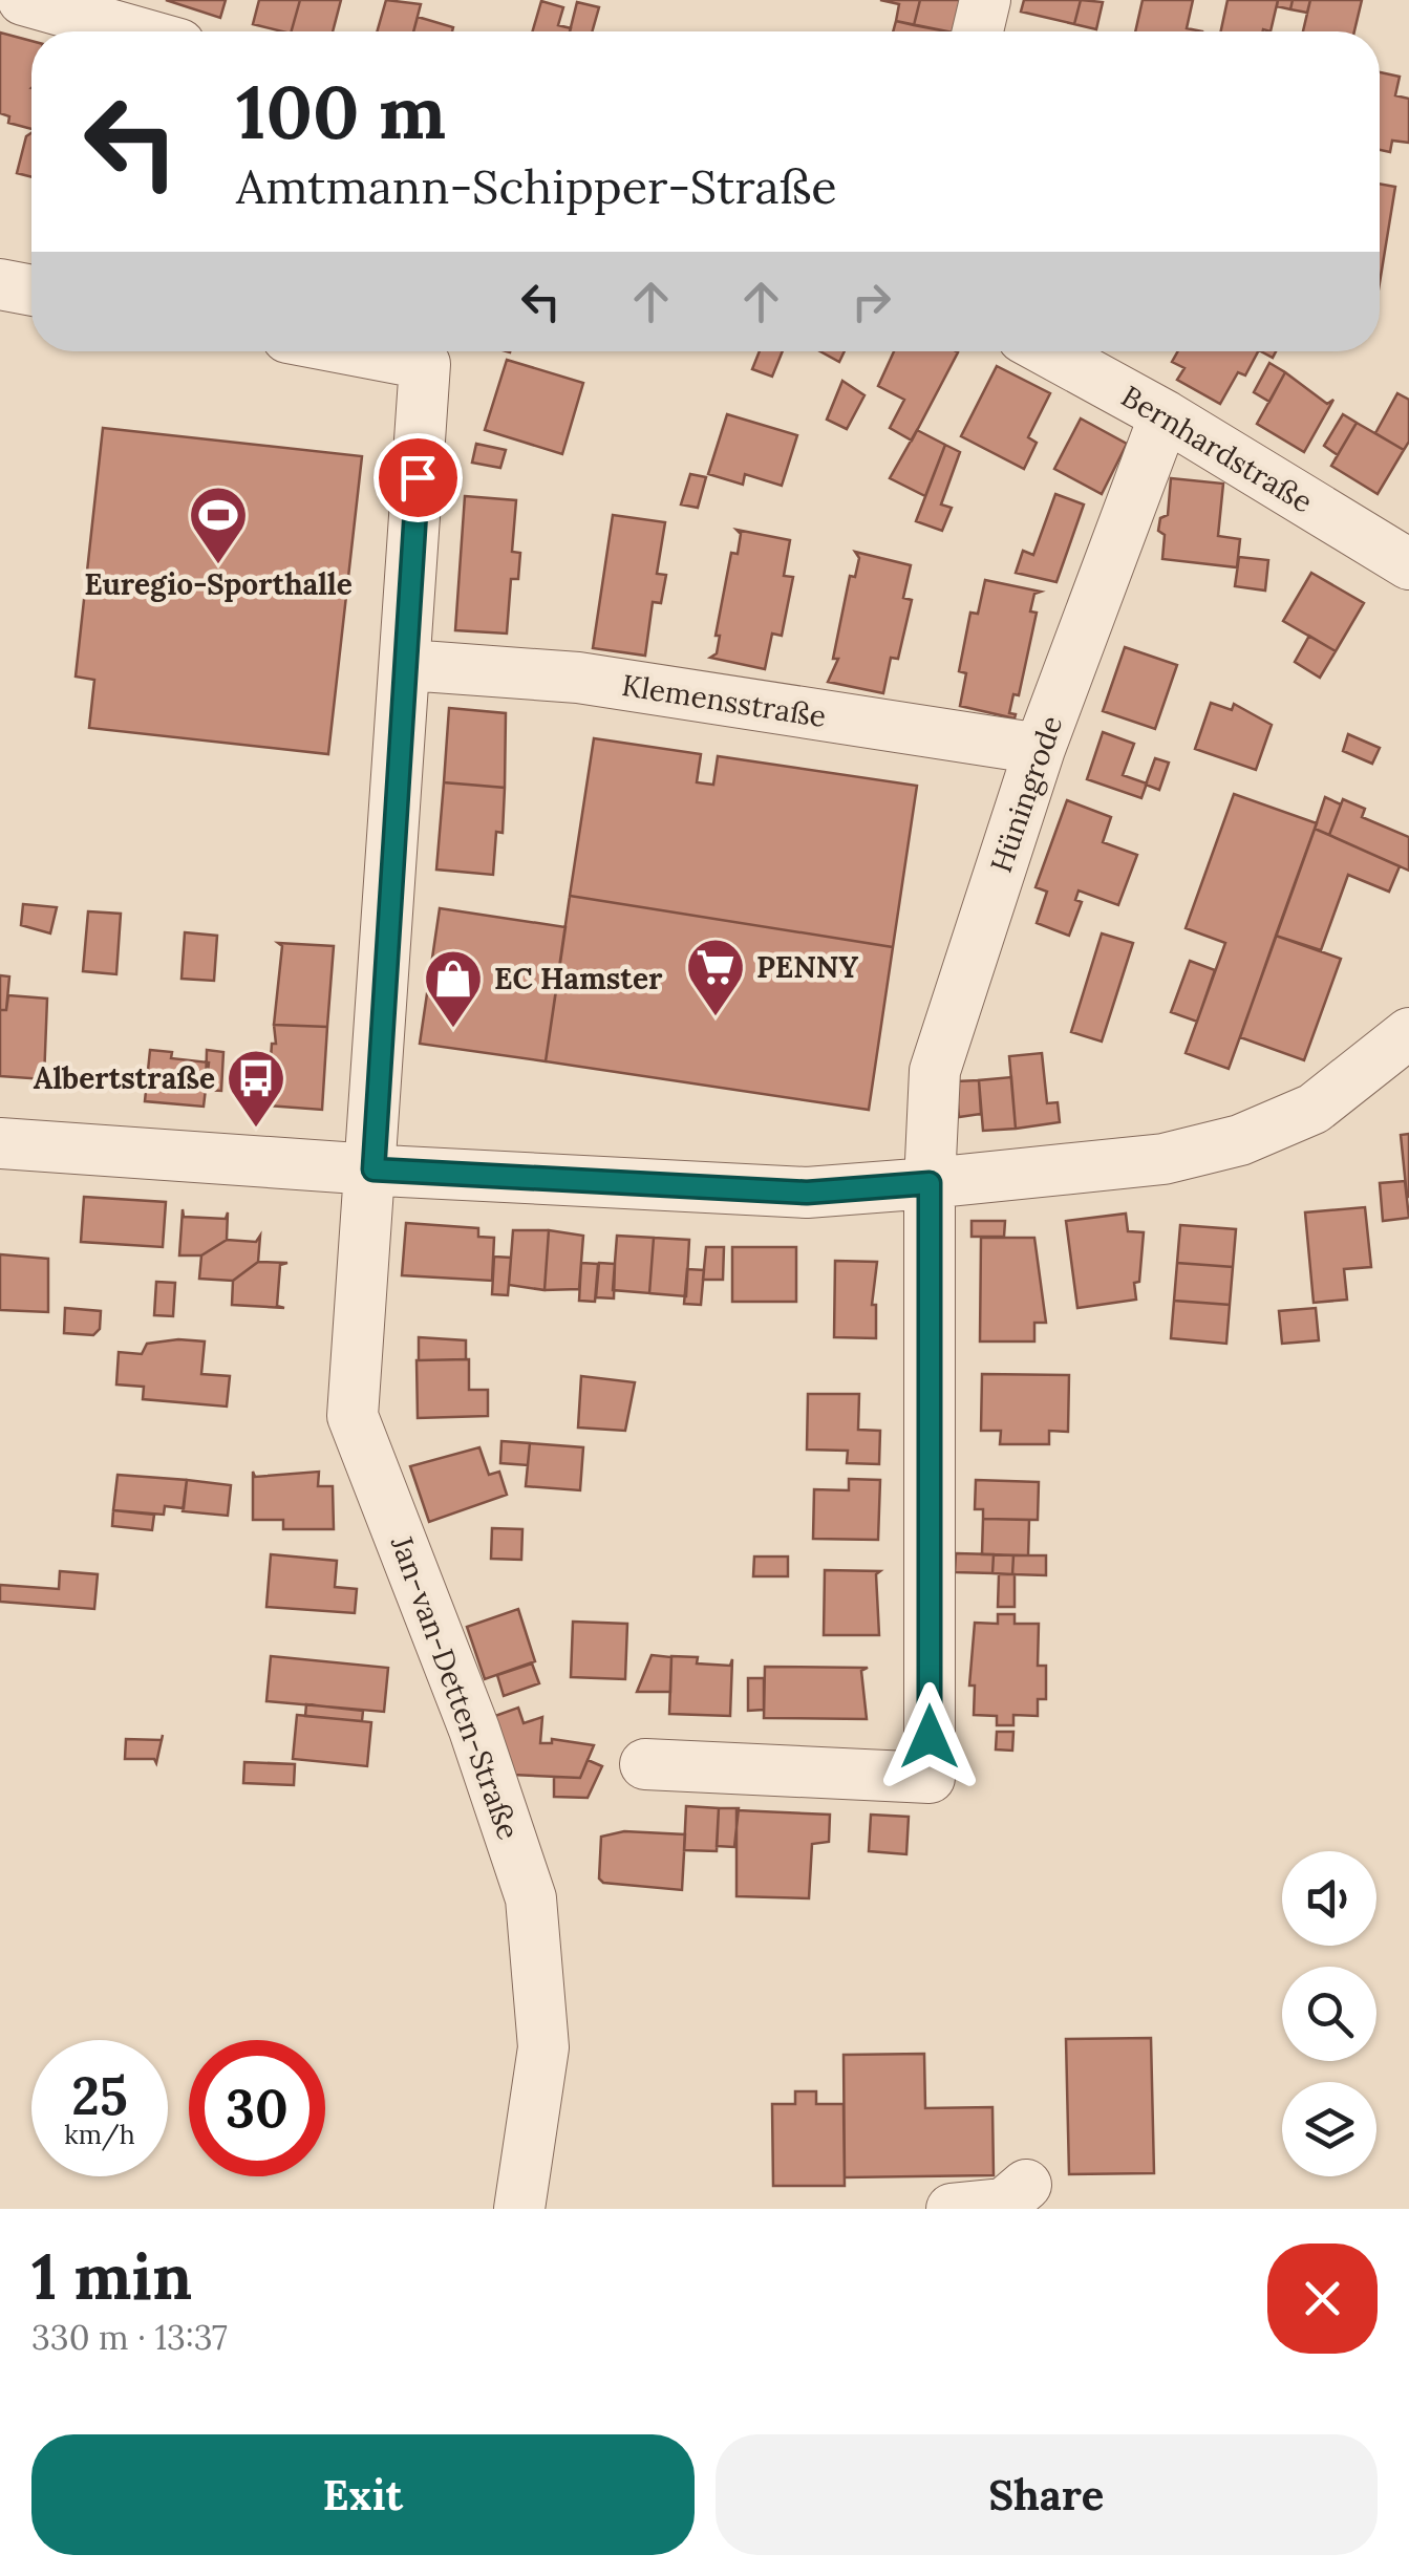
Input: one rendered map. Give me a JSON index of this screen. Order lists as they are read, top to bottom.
{
  "streets": {
    "street": [
      "Bernhardstraße",
      "Klemensstraße",
      "Hüningrode",
      "Jan-van-Detten-Straße"
    ]
  },
  "crossings": [
    ["Bernhardstraße", "Hüningrode"],
    ["Klemensstraße", "Hüningrode"]
  ],
  "places": {
    "sports": ["Euregio-Sporthalle"],
    "supermarket": ["PENNY"],
    "shop": ["EC Hamster"],
    "bus stop": ["Albertstraße"]
  },
  "page": {
    "turn": ["100 m", "Amtmann-Schipper-Straße"],
    "speed": "25 km/h",
    "limit": "30",
    "heading": ["1 min", "330 m · 13:37"],
    "buttons": ["Exit", "Share"]
  }
}
